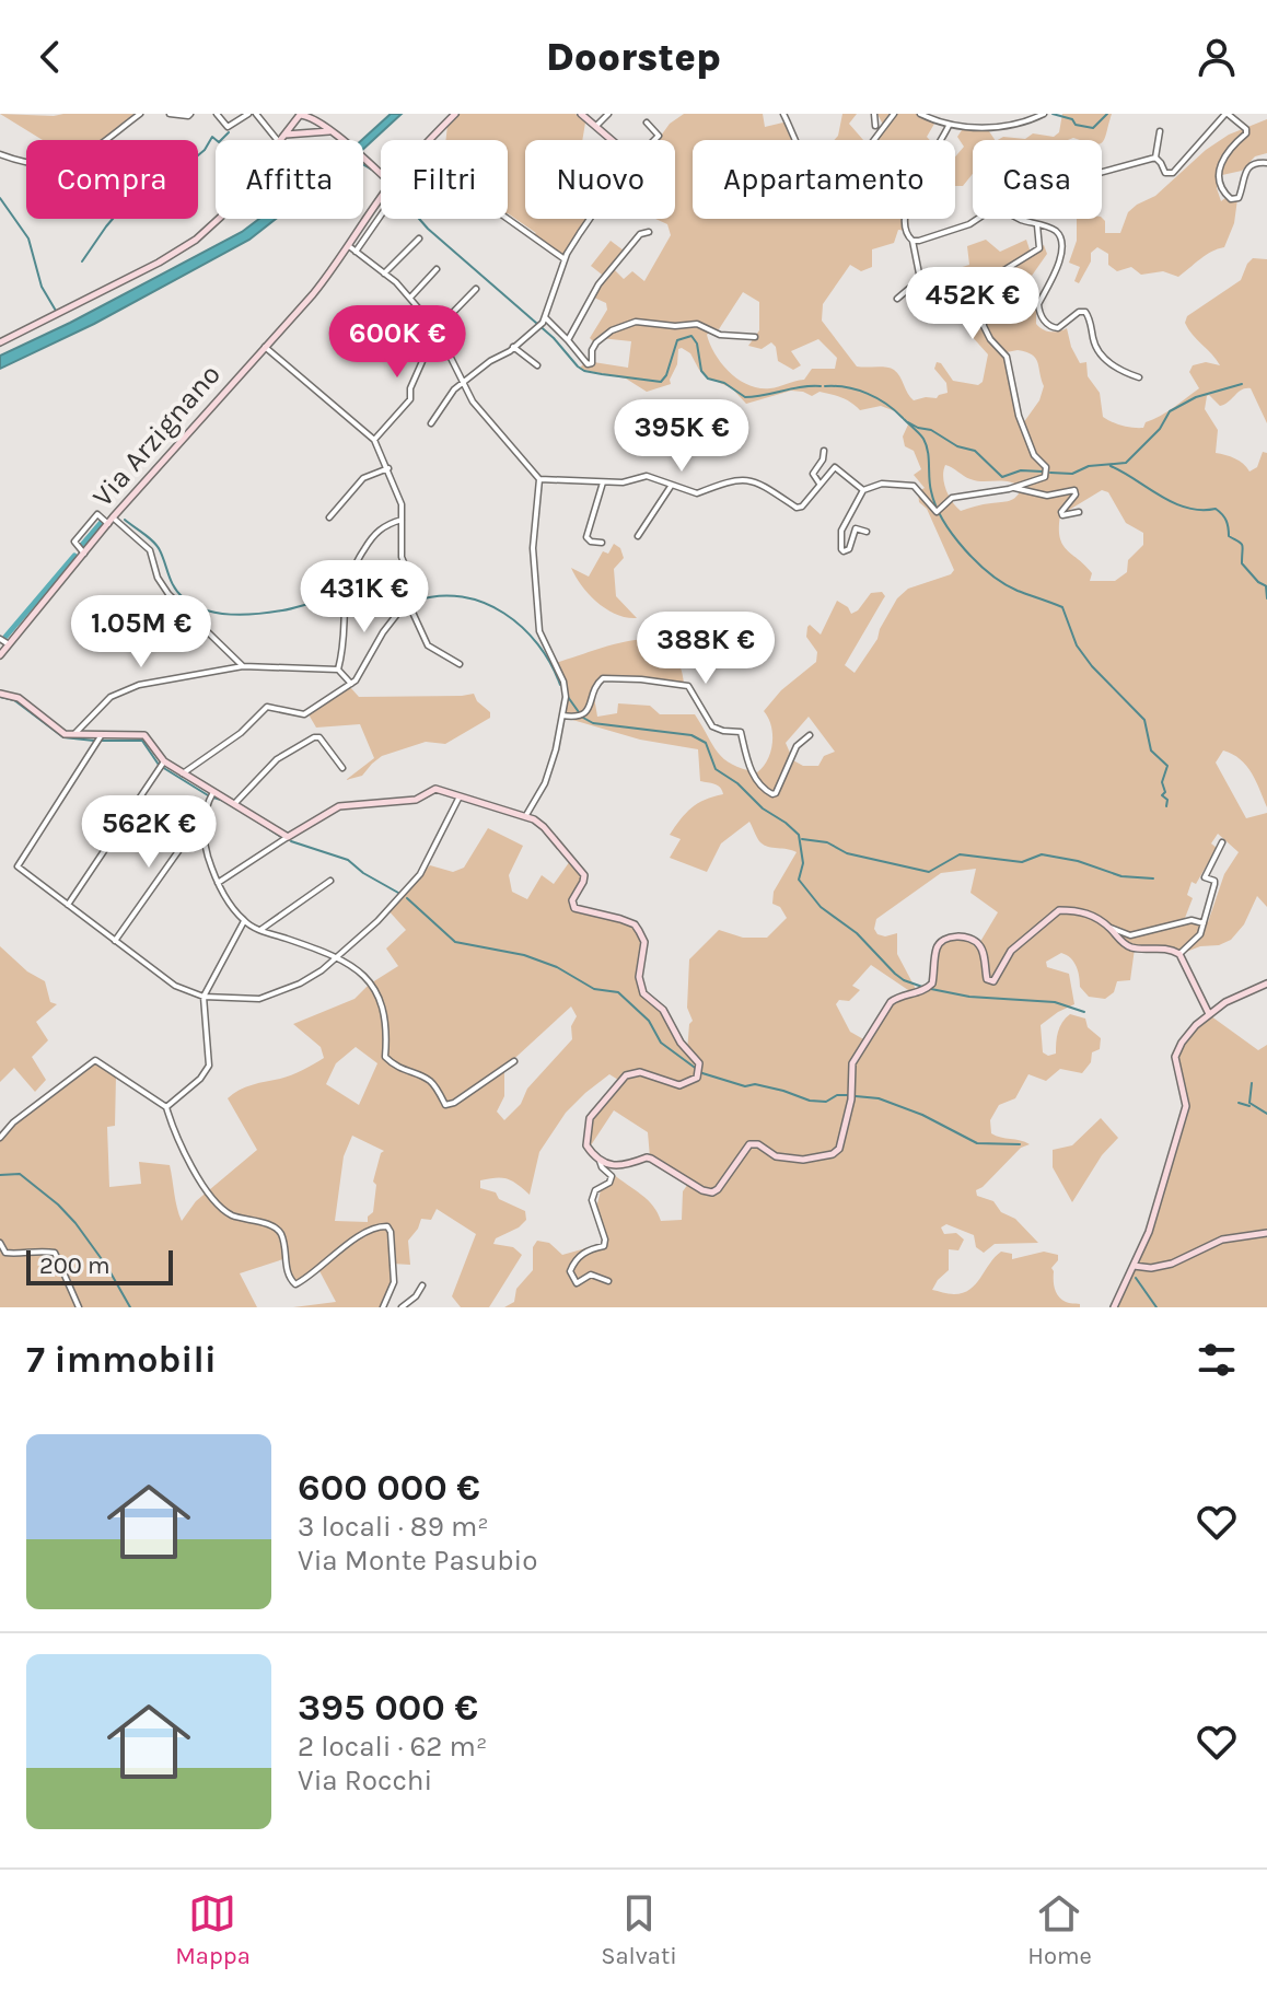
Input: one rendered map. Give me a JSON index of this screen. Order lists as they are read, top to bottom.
{
  "streets": {
    "street": ["Via Arzignano"]
  },
  "scale_bar": "200 m",
  "page": {
    "header": "Doorstep",
    "chip": [
      "Compra",
      "Affitta",
      "Filtri",
      "Nuovo",
      "Appartamento",
      "Casa"
    ],
    "price": [
      "452K €",
      "600K €",
      "395K €",
      "431K €",
      "1.05M €",
      "388K €",
      "562K €"
    ],
    "scale": "200 m",
    "heading": "7 immobili",
    "list": [
      {
        "name": "600 000 €",
        "note": "3 locali · 89 m² · Via Monte Pasubio"
      },
      {
        "name": "395 000 €",
        "note": "2 locali · 62 m² · Via Rocchi"
      }
    ],
    "tabs": ["Mappa", "Salvati", "Home"]
  }
}
